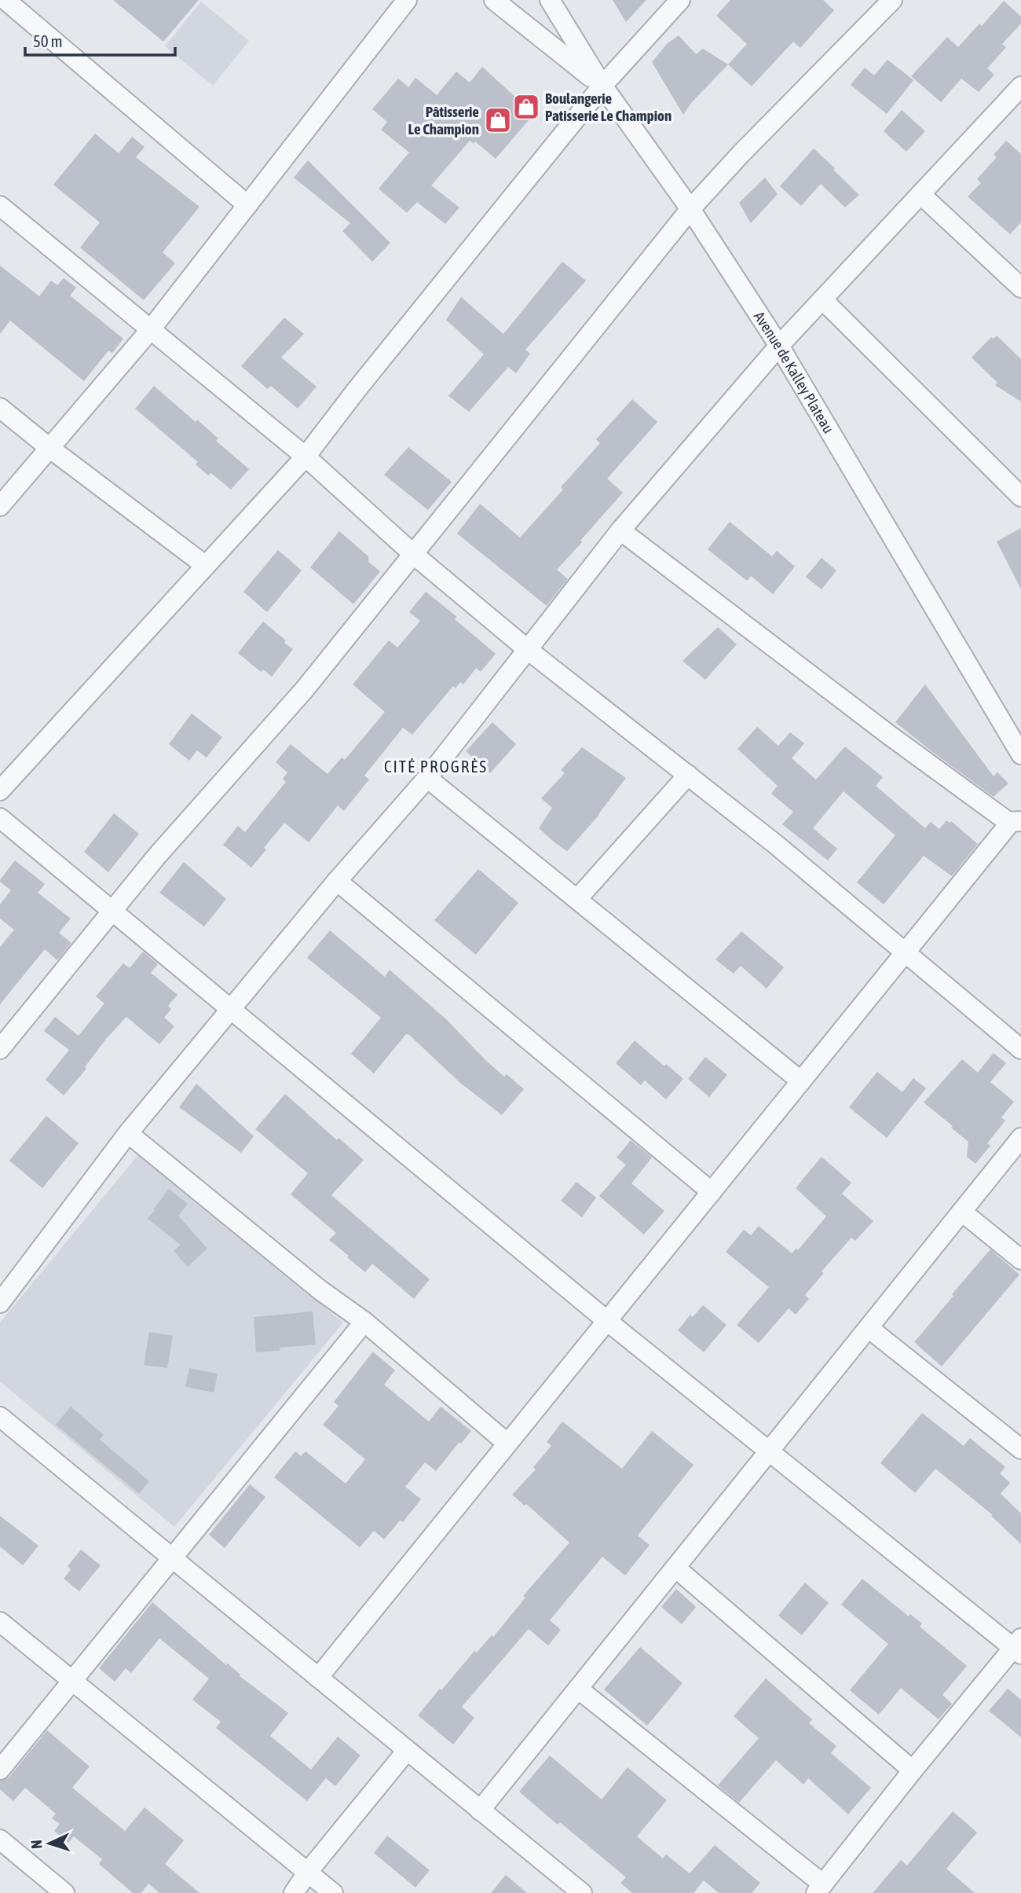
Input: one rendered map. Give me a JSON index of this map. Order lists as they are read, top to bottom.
{
  "streets": {
    "street": ["Avenue de Kalley Plateau"]
  },
  "districts": ["CITÉ PROGRÈS"],
  "places": {
    "shop": ["Boulangerie Patisserie Le Champion", "Pâtisserie Le Champion"]
  },
  "scale_bar": "50 m",
  "north": "left"
}
